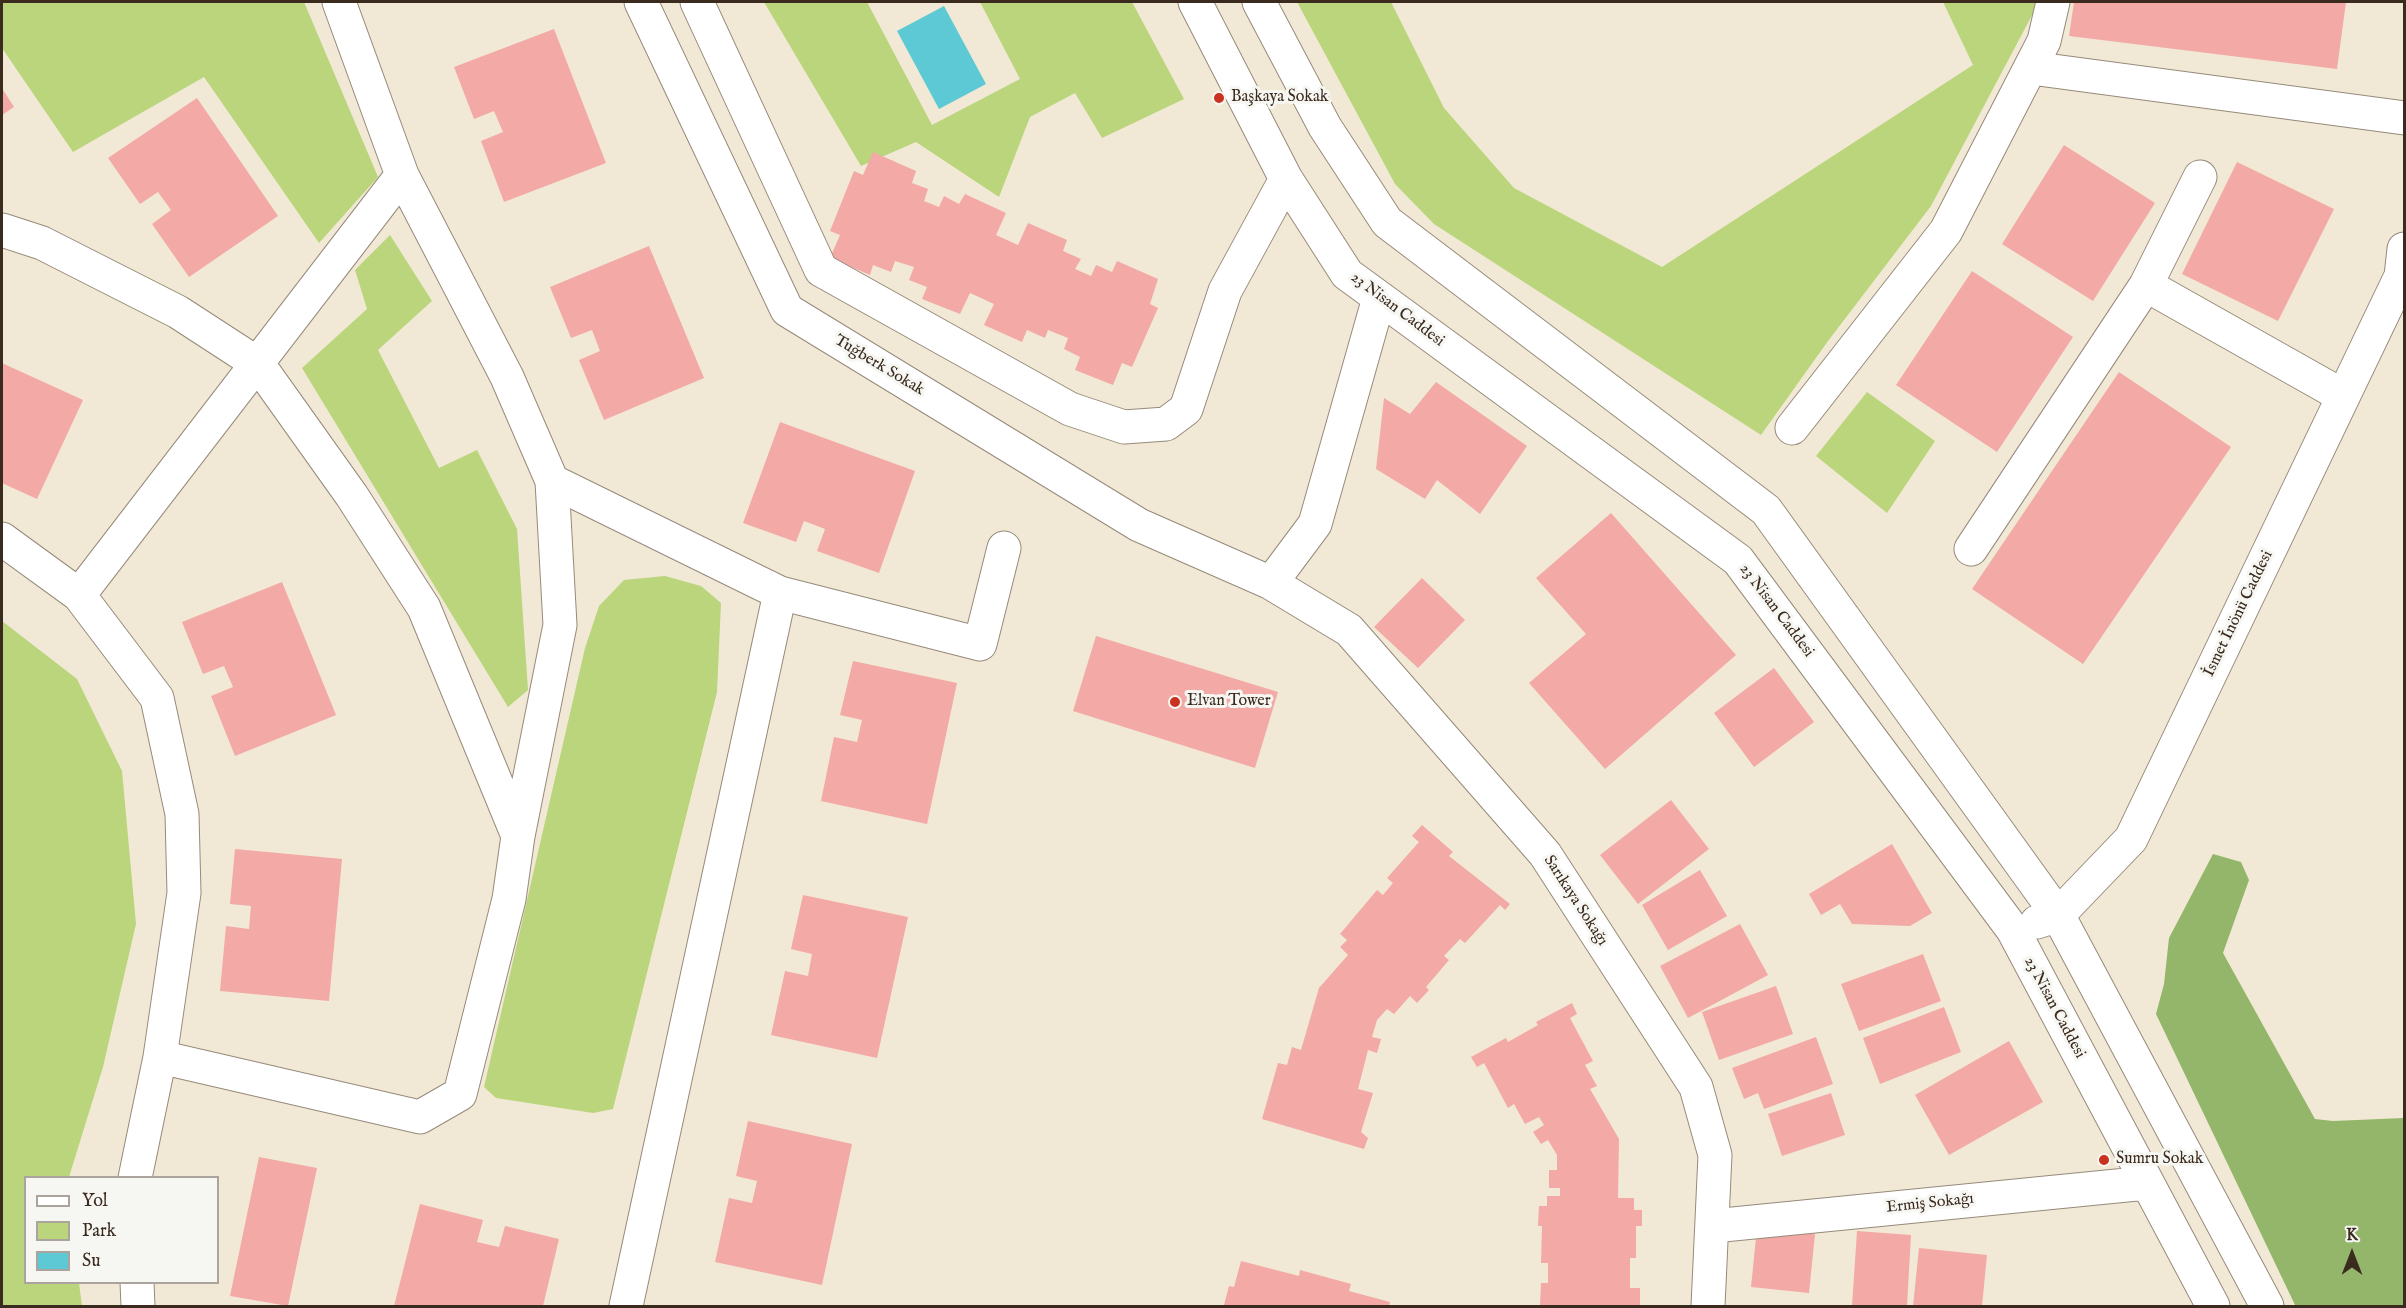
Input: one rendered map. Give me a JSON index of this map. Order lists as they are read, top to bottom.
{
  "streets": {
    "street": [
      "23 Nisan Caddesi",
      "Tuğberk Sokak",
      "İsmet İnönü Caddesi",
      "Sarıkaya Sokağı",
      "Ermiş Sokağı"
    ]
  },
  "crossings": [
    ["23 Nisan Caddesi", "İsmet İnönü Caddesi"],
    ["23 Nisan Caddesi", "Ermiş Sokağı"],
    ["Tuğberk Sokak", "Sarıkaya Sokağı"],
    ["Sarıkaya Sokağı", "Ermiş Sokağı"]
  ],
  "places": ["Başkaya Sokak", "Elvan Tower", "Sumru Sokak"],
  "legend": ["Yol", "Park", "Su"],
  "north": "top"
}
